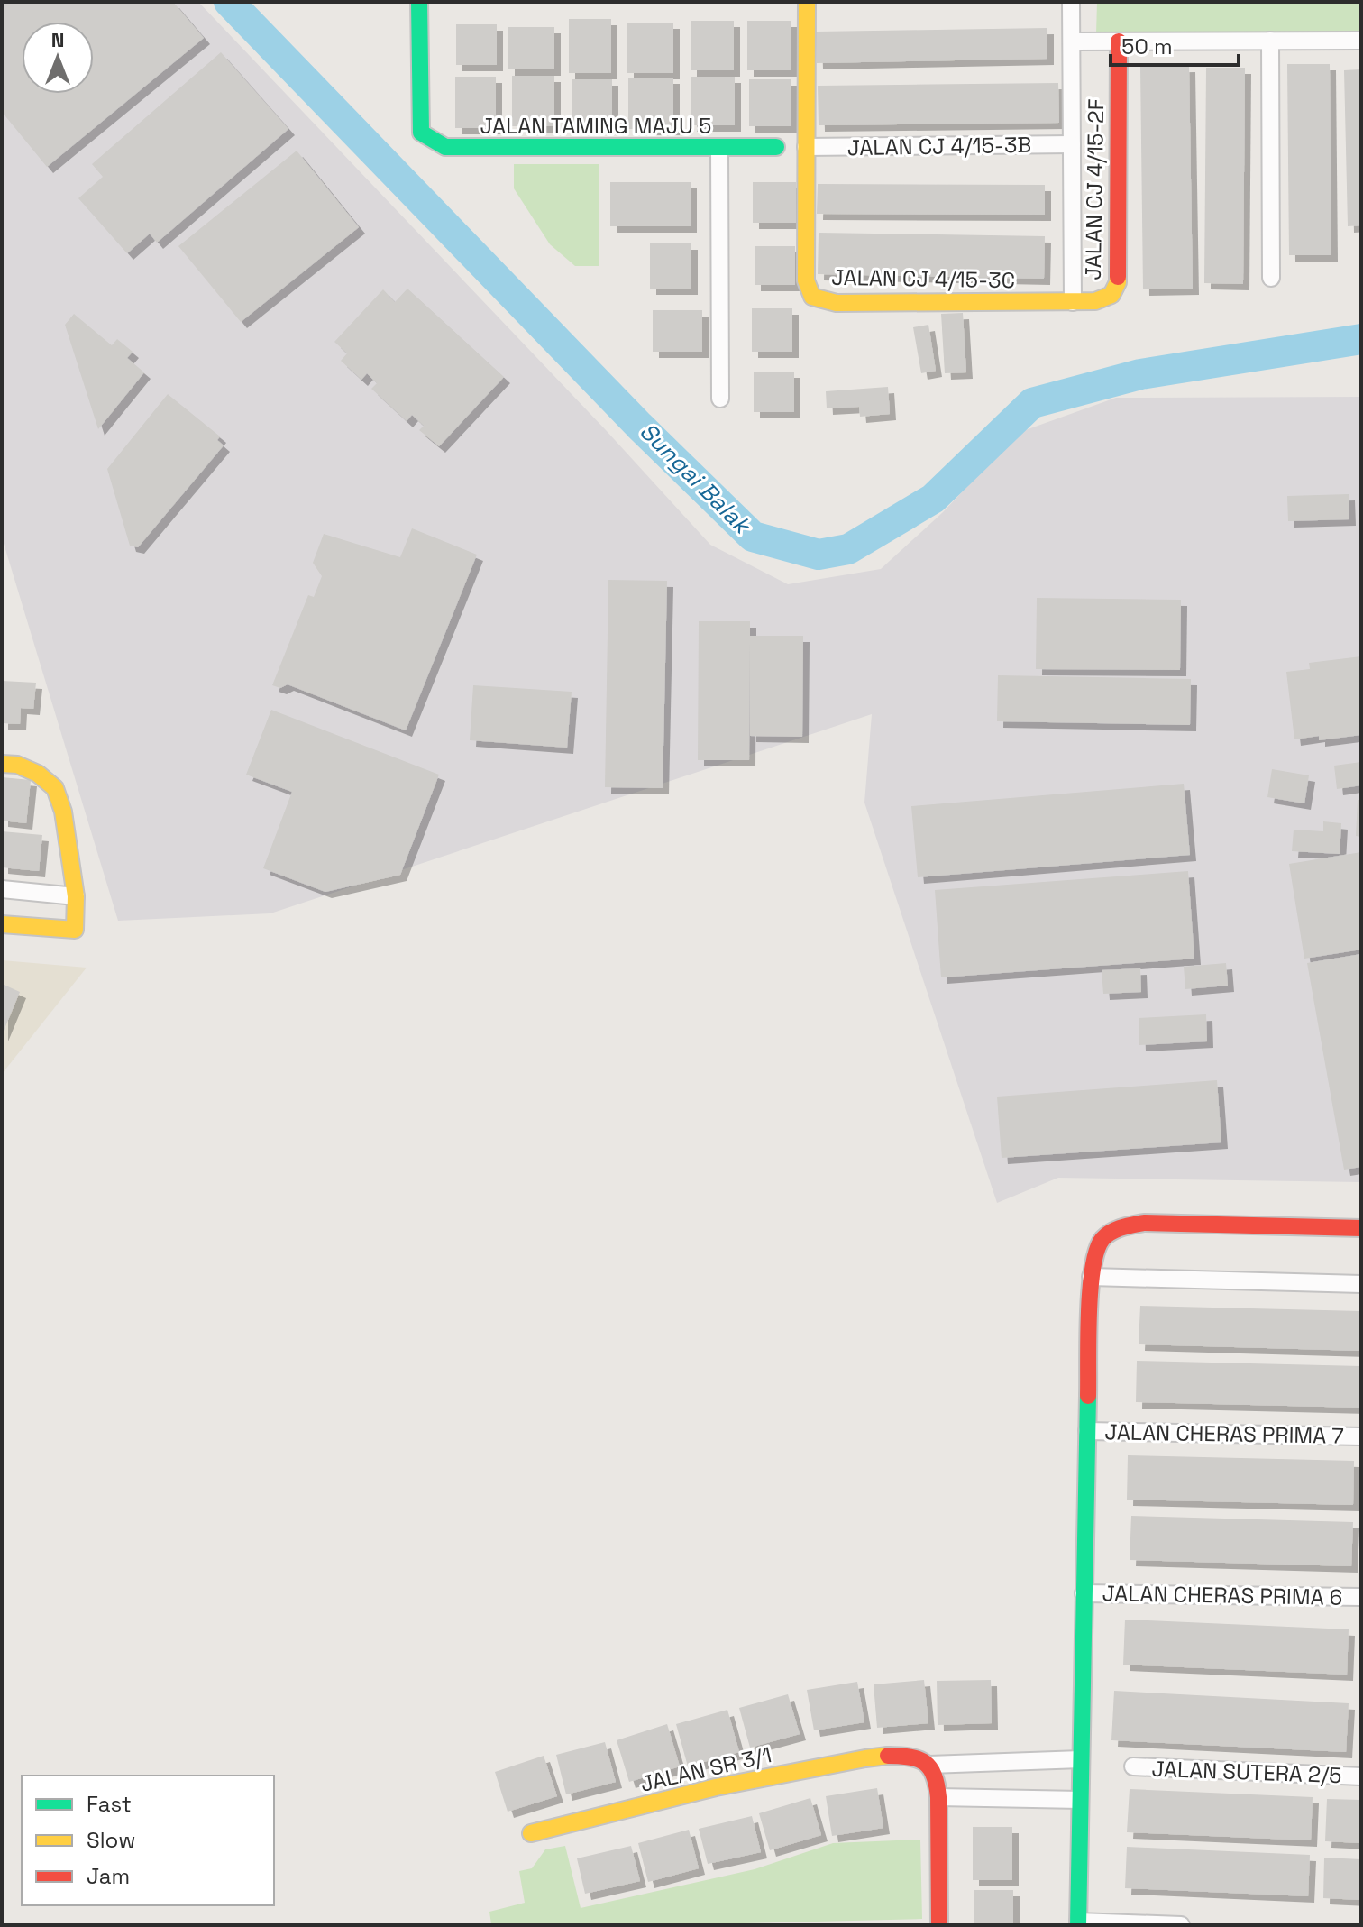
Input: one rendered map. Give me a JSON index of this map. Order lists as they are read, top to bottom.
{
  "streets": {
    "street": [
      "JALAN TAMING MAJU 5",
      "JALAN CJ 4/15-3B",
      "JALAN CJ 4/15-2F",
      "JALAN CJ 4/15-3C",
      "JALAN CHERAS PRIMA 7",
      "JALAN CHERAS PRIMA 6",
      "JALAN SR 3/1",
      "JALAN SUTERA 2/5"
    ]
  },
  "crossings": [
    ["JALAN CJ 4/15-3B", "JALAN CJ 4/15-3C"],
    ["JALAN CJ 4/15-2F", "JALAN CJ 4/15-3C"]
  ],
  "water": ["Sungai Balak"],
  "legend": ["Fast", "Slow", "Jam"],
  "scale_bar": "50 m",
  "north": "top"
}
